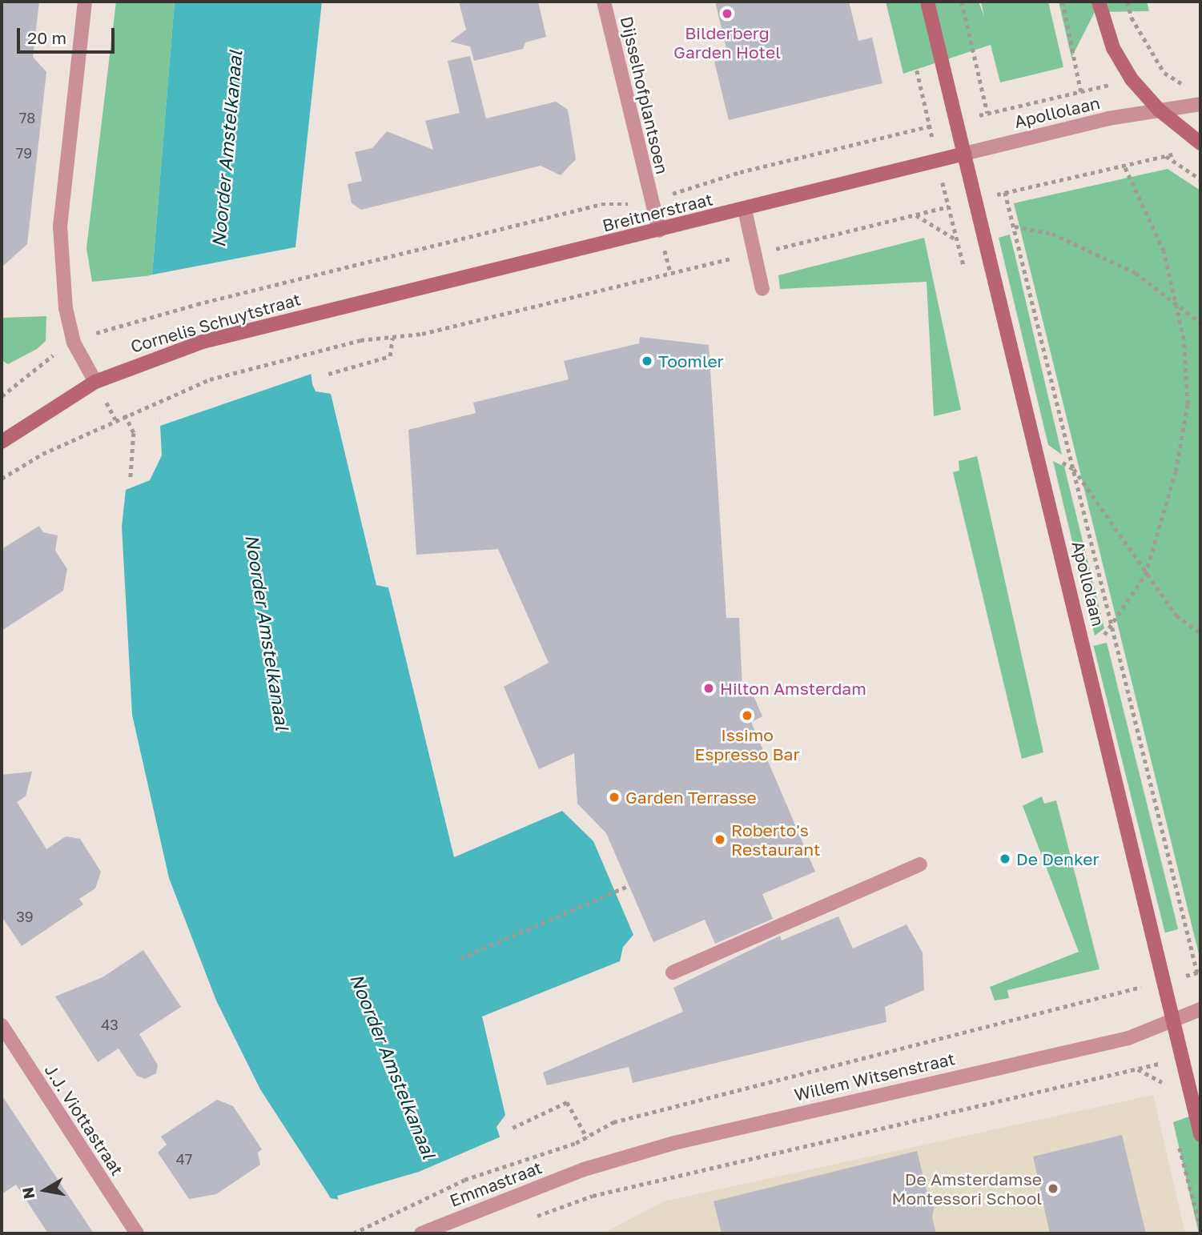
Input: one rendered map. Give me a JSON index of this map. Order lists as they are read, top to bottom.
{
  "streets": {
    "street": [
      "Dijsselhofplantsoen",
      "Apollolaan",
      "Breitnerstraat",
      "Cornelis Schuytstraat",
      "Willem Witsenstraat",
      "J.J. Viottastraat",
      "Emmastraat"
    ]
  },
  "crossings": [
    ["Dijsselhofplantsoen", "Breitnerstraat"],
    ["Apollolaan", "Breitnerstraat"],
    ["Apollolaan", "Willem Witsenstraat"],
    ["Breitnerstraat", "Cornelis Schuytstraat"],
    ["Willem Witsenstraat", "Emmastraat"]
  ],
  "water": ["Noorder Amstelkanaal"],
  "places": [
    "Bilderberg Garden Hotel",
    "Toomler",
    "Hilton Amsterdam",
    "Issimo Espresso Bar",
    "Garden Terrasse",
    "Roberto's Restaurant",
    "De Denker",
    "De Amsterdamse Montessori School"
  ],
  "house_numbers": [
    "78",
    "79",
    "39",
    "43",
    "47"
  ],
  "scale_bar": "20 m",
  "north": "left"
}
